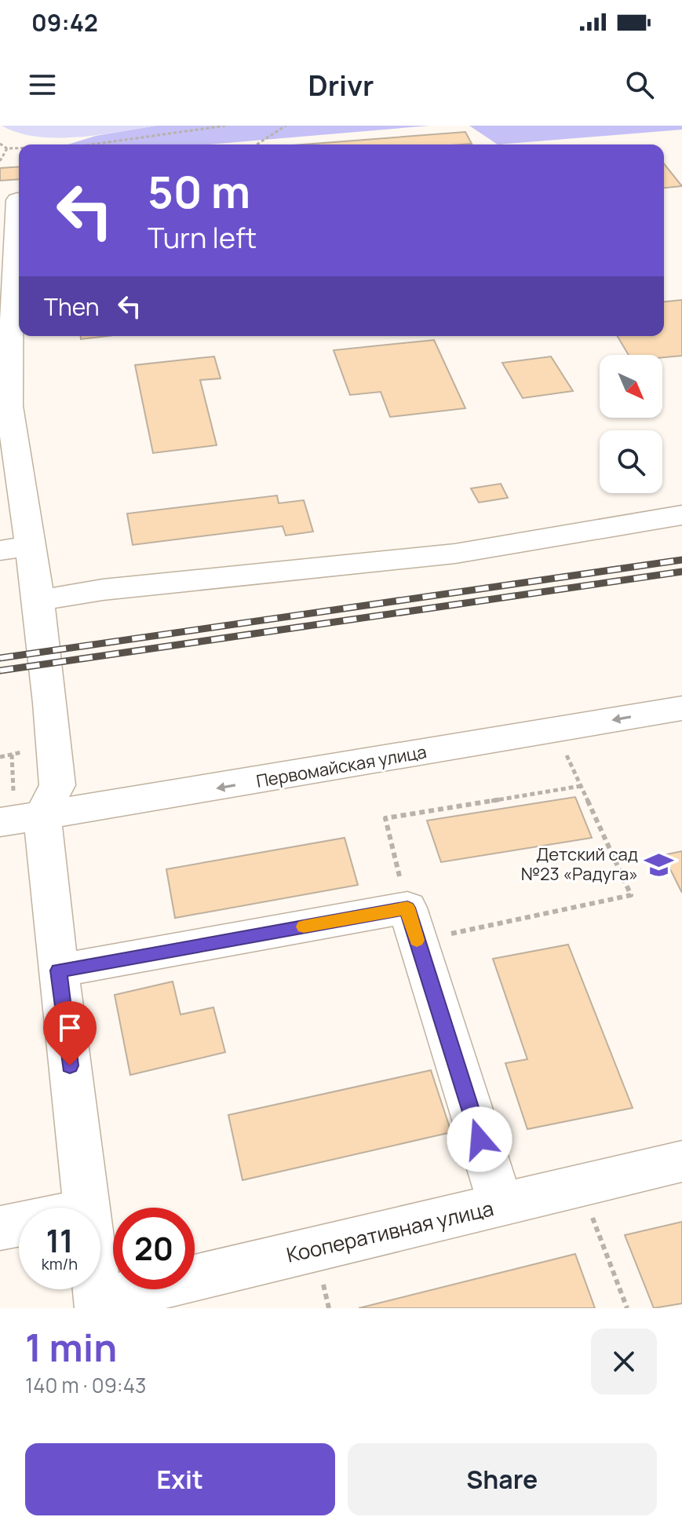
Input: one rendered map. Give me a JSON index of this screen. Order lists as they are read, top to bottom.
{
  "streets": {
    "street": ["Первомайская улица", "Кооперативная улица"]
  },
  "places": {
    "school or university": ["Детский сад №23 «Радуга»"]
  },
  "north": "bottom right",
  "page": {
    "status": "09:42",
    "header": "Drivr",
    "turn": ["50 m", "Turn left"],
    "then": "Then",
    "speed": "11 km/h",
    "limit": "20",
    "heading": ["1 min", "140 m · 09:43"],
    "buttons": ["Exit", "Share"]
  }
}
